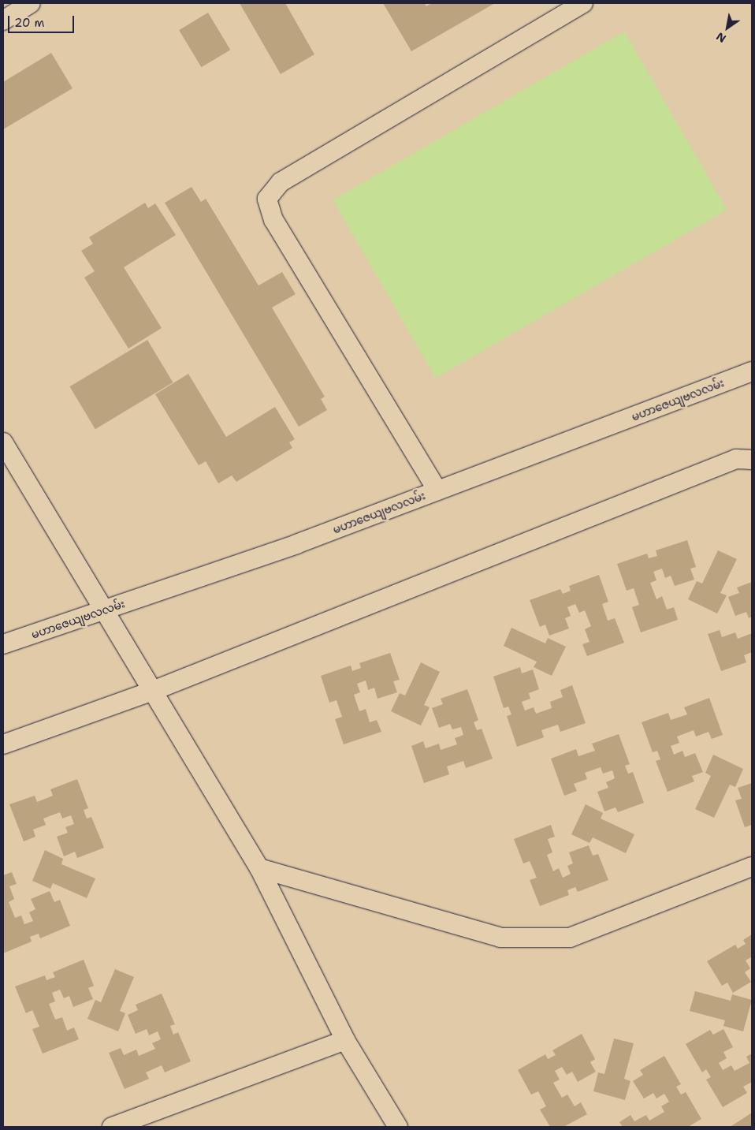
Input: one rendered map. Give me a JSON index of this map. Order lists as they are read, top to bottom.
{
  "streets": {
    "street": ["မဟာဇေယျဗလလမ်း"]
  },
  "scale_bar": "20 m",
  "north": "bottom left"
}
